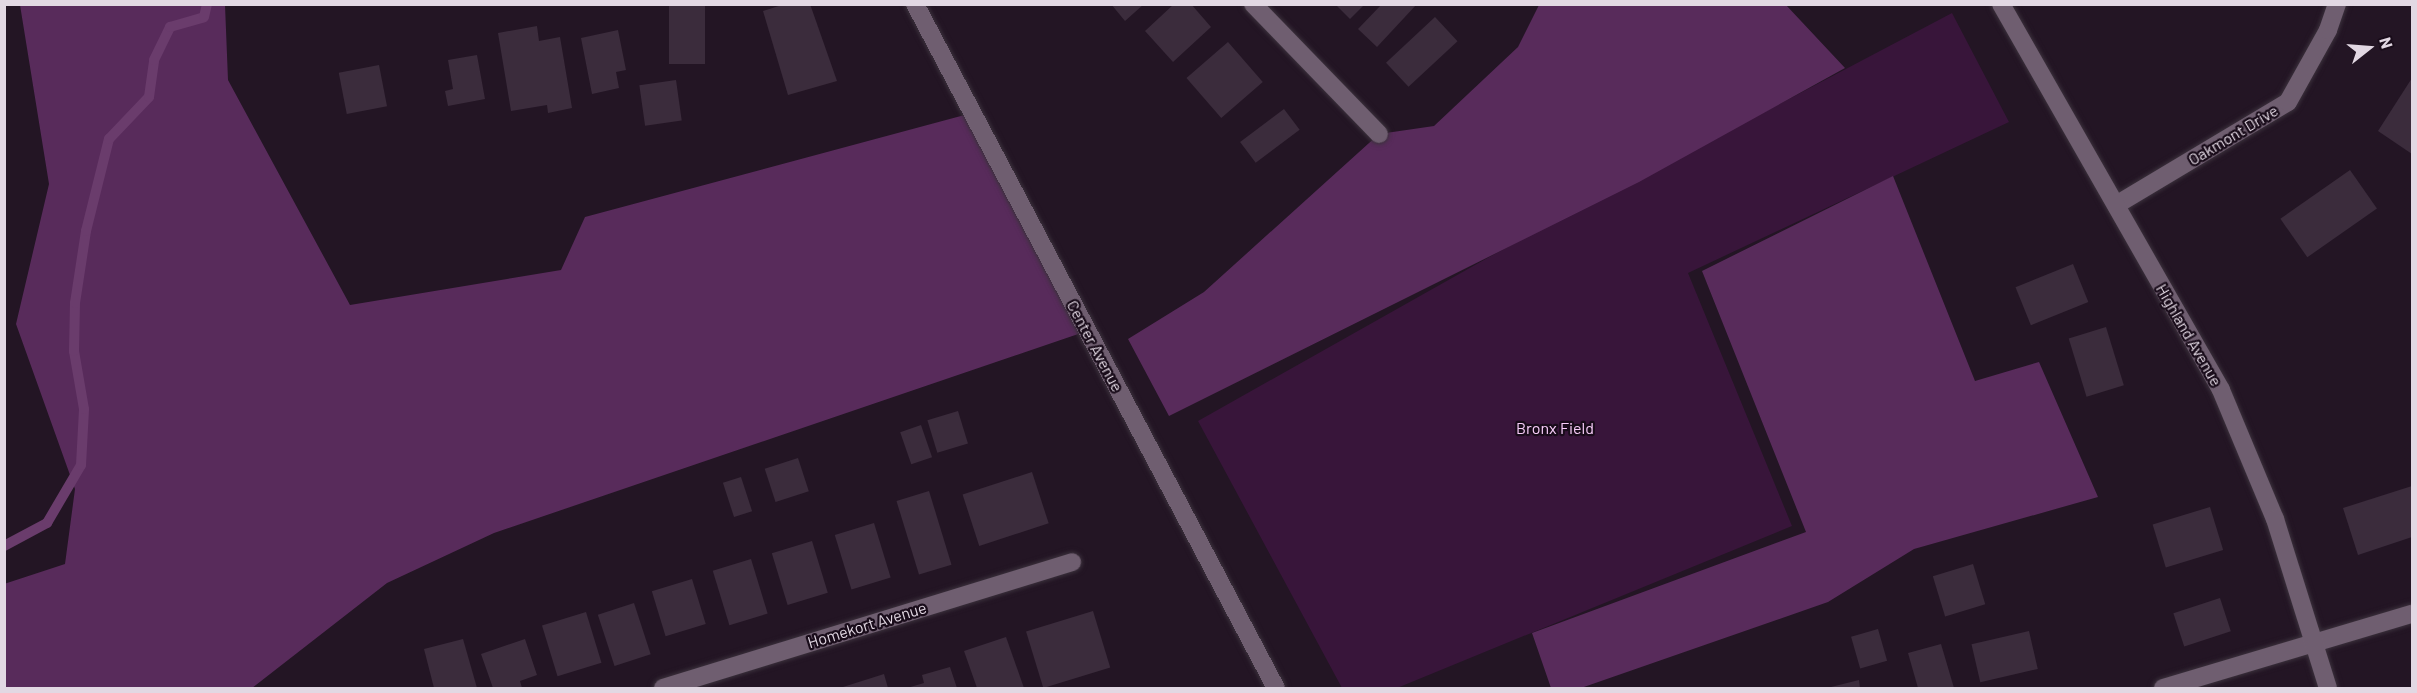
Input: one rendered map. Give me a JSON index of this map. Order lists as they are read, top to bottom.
{
  "streets": {
    "street": [
      "Oakmont Drive",
      "Highland Avenue",
      "Center Avenue",
      "Homekort Avenue"
    ]
  },
  "crossings": [
    ["Oakmont Drive", "Highland Avenue"]
  ],
  "parks": ["Bronx Field"],
  "north": "right"
}
